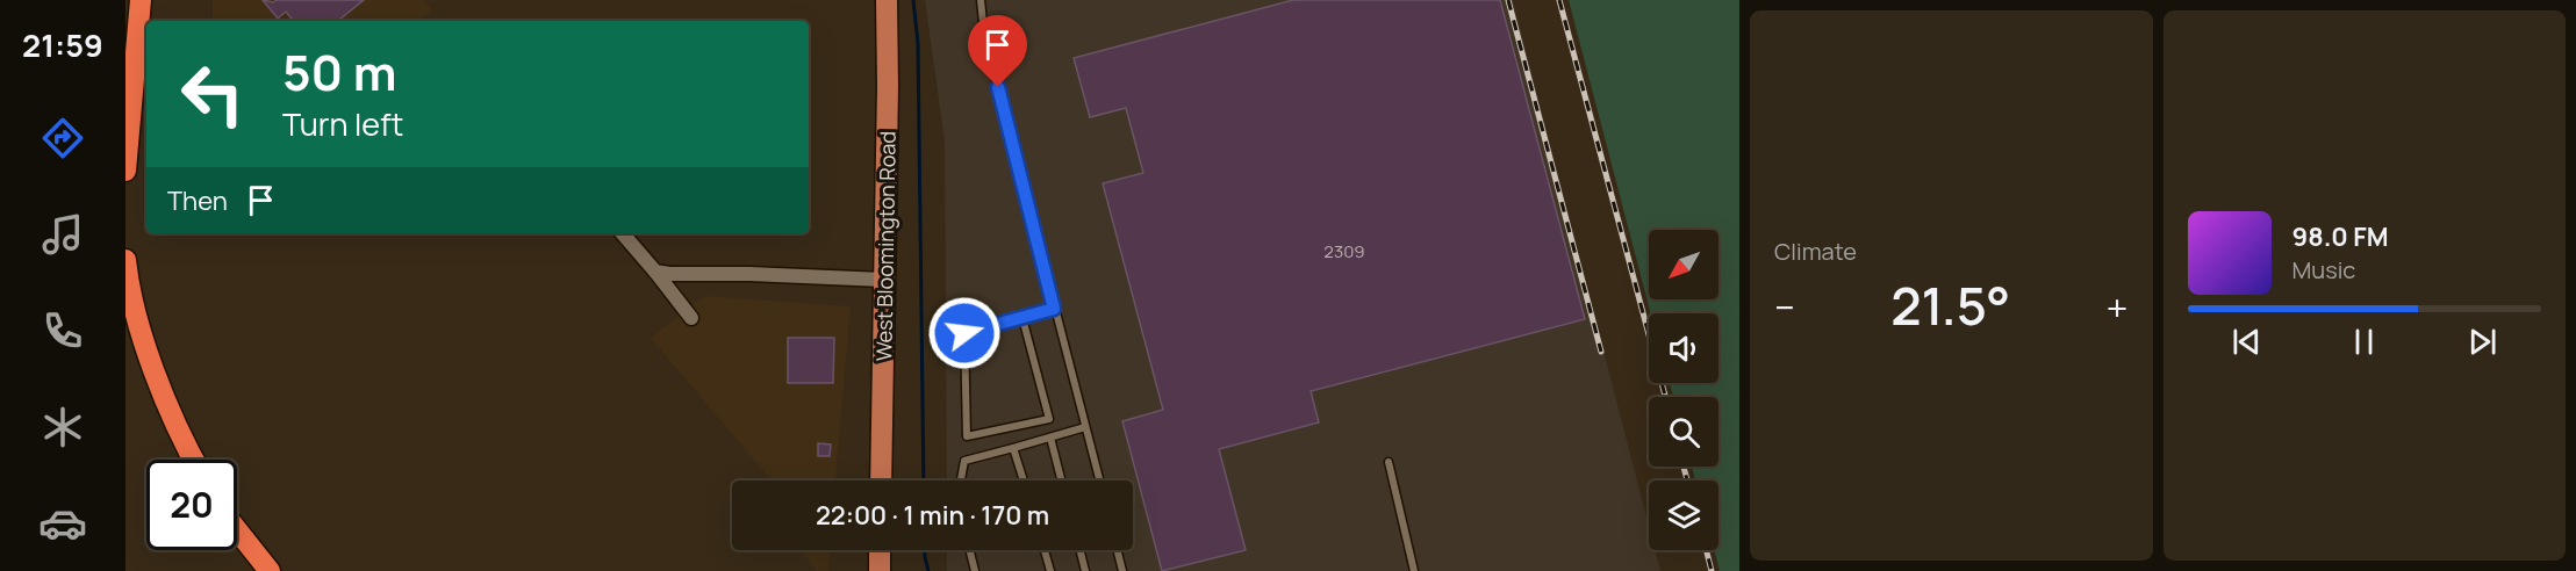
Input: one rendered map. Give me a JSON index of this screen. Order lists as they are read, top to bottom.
{
  "streets": {
    "main road": ["West Bloomington Road"]
  },
  "house_numbers": ["2309"],
  "north": "bottom left",
  "page": {
    "tabs": "21:59",
    "tile": "Climate",
    "turn": ["50 m", "Turn left"],
    "then": "Then",
    "song": ["98.0 FM", "Music"],
    "heat": ["−", "21.5°", "+"],
    "limit": "20",
    "trip": "22:00 · 1 min · 170 m"
  }
}
